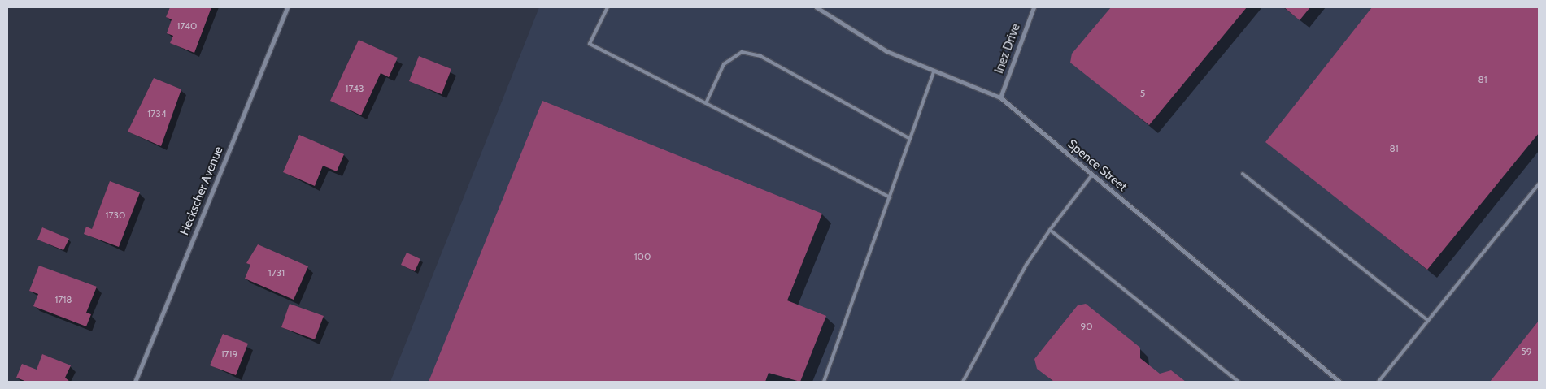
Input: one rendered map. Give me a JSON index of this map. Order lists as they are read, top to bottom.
{
  "streets": {
    "street": ["Inez Drive", "Spence Street", "Heckscher Avenue"]
  },
  "crossings": [
    ["Inez Drive", "Spence Street"]
  ],
  "house_numbers": [
    "1740",
    "81",
    "1743",
    "5",
    "1734",
    "81",
    "1730",
    "100",
    "1731",
    "1718",
    "90",
    "59",
    "1719"
  ]
}
